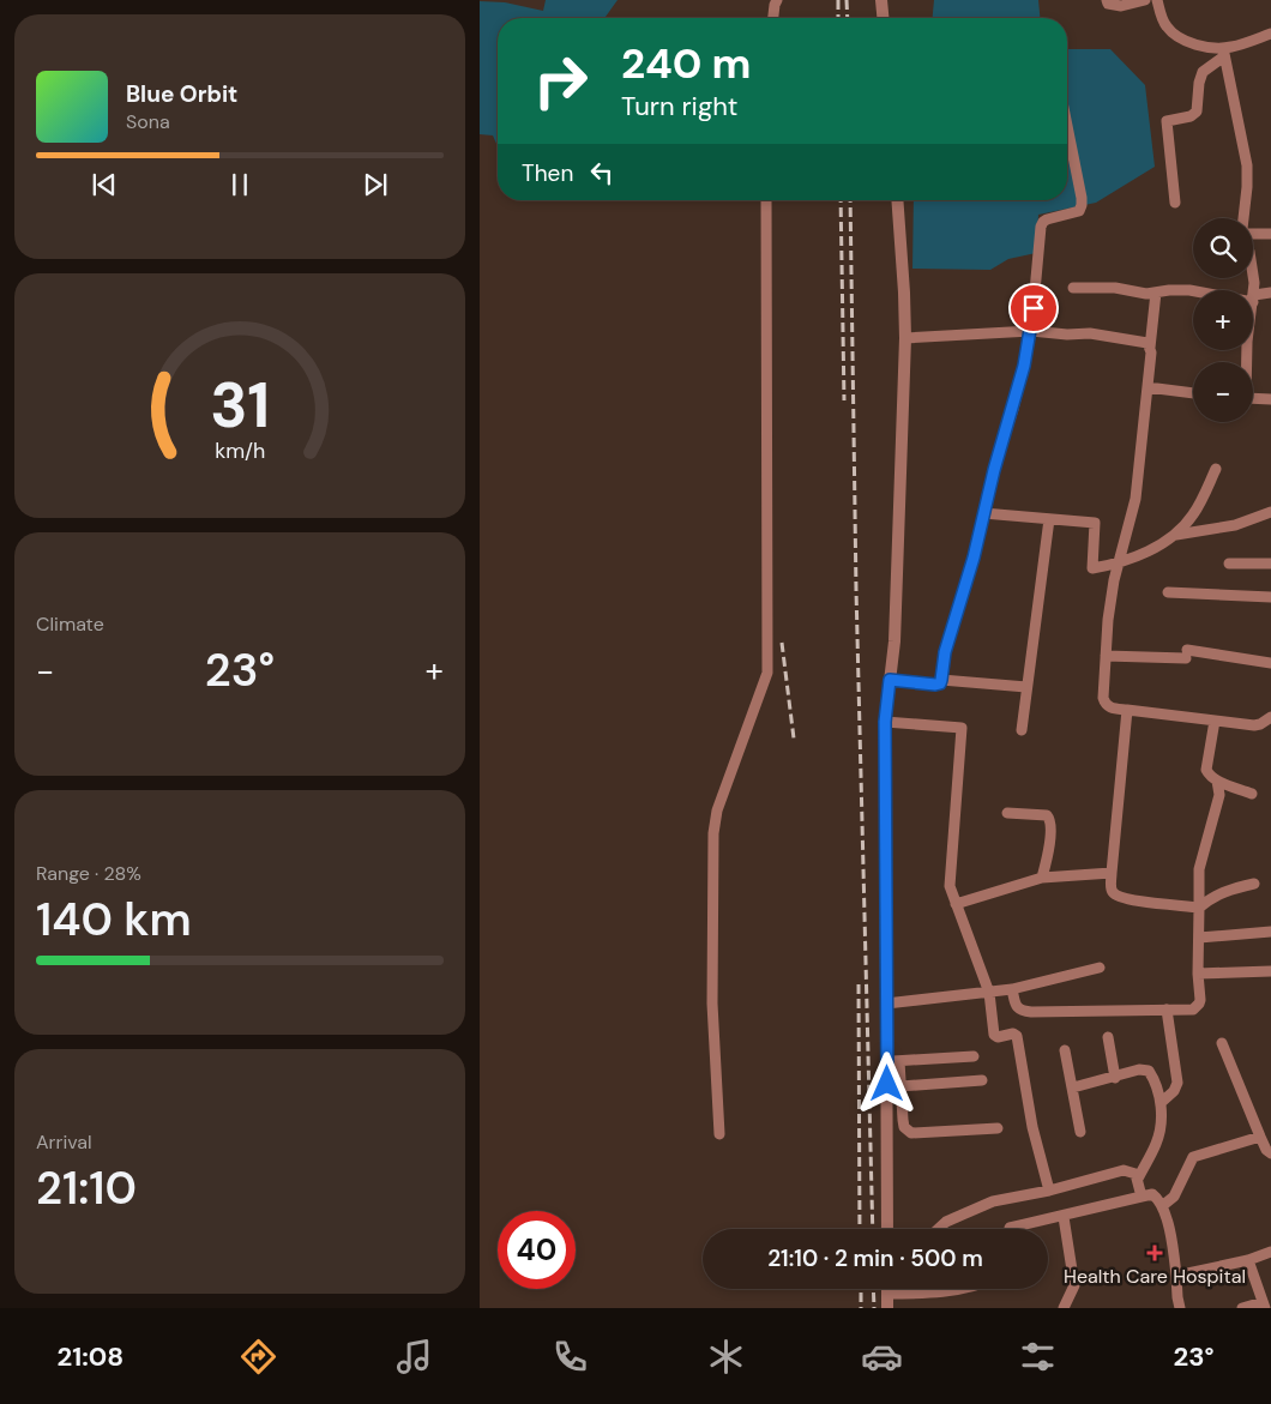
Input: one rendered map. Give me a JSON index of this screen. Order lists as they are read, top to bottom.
{
  "places": {
    "health": ["Health Care Hospital"]
  },
  "page": {
    "turn": ["240 m", "Turn right"],
    "song": ["Blue Orbit", "Sona"],
    "then": "Then",
    "map_buttons": ["+", "−"],
    "tile": [
      "Climate",
      ["Range · 28%", "140 km"],
      ["Arrival", "21:10"]
    ],
    "heat": ["−", "23°", "+"],
    "limit": "40",
    "trip": "21:10 · 2 min · 500 m",
    "tabs": ["21:08", "23°"],
    "gauge": ["31", "km/h"]
  }
}
